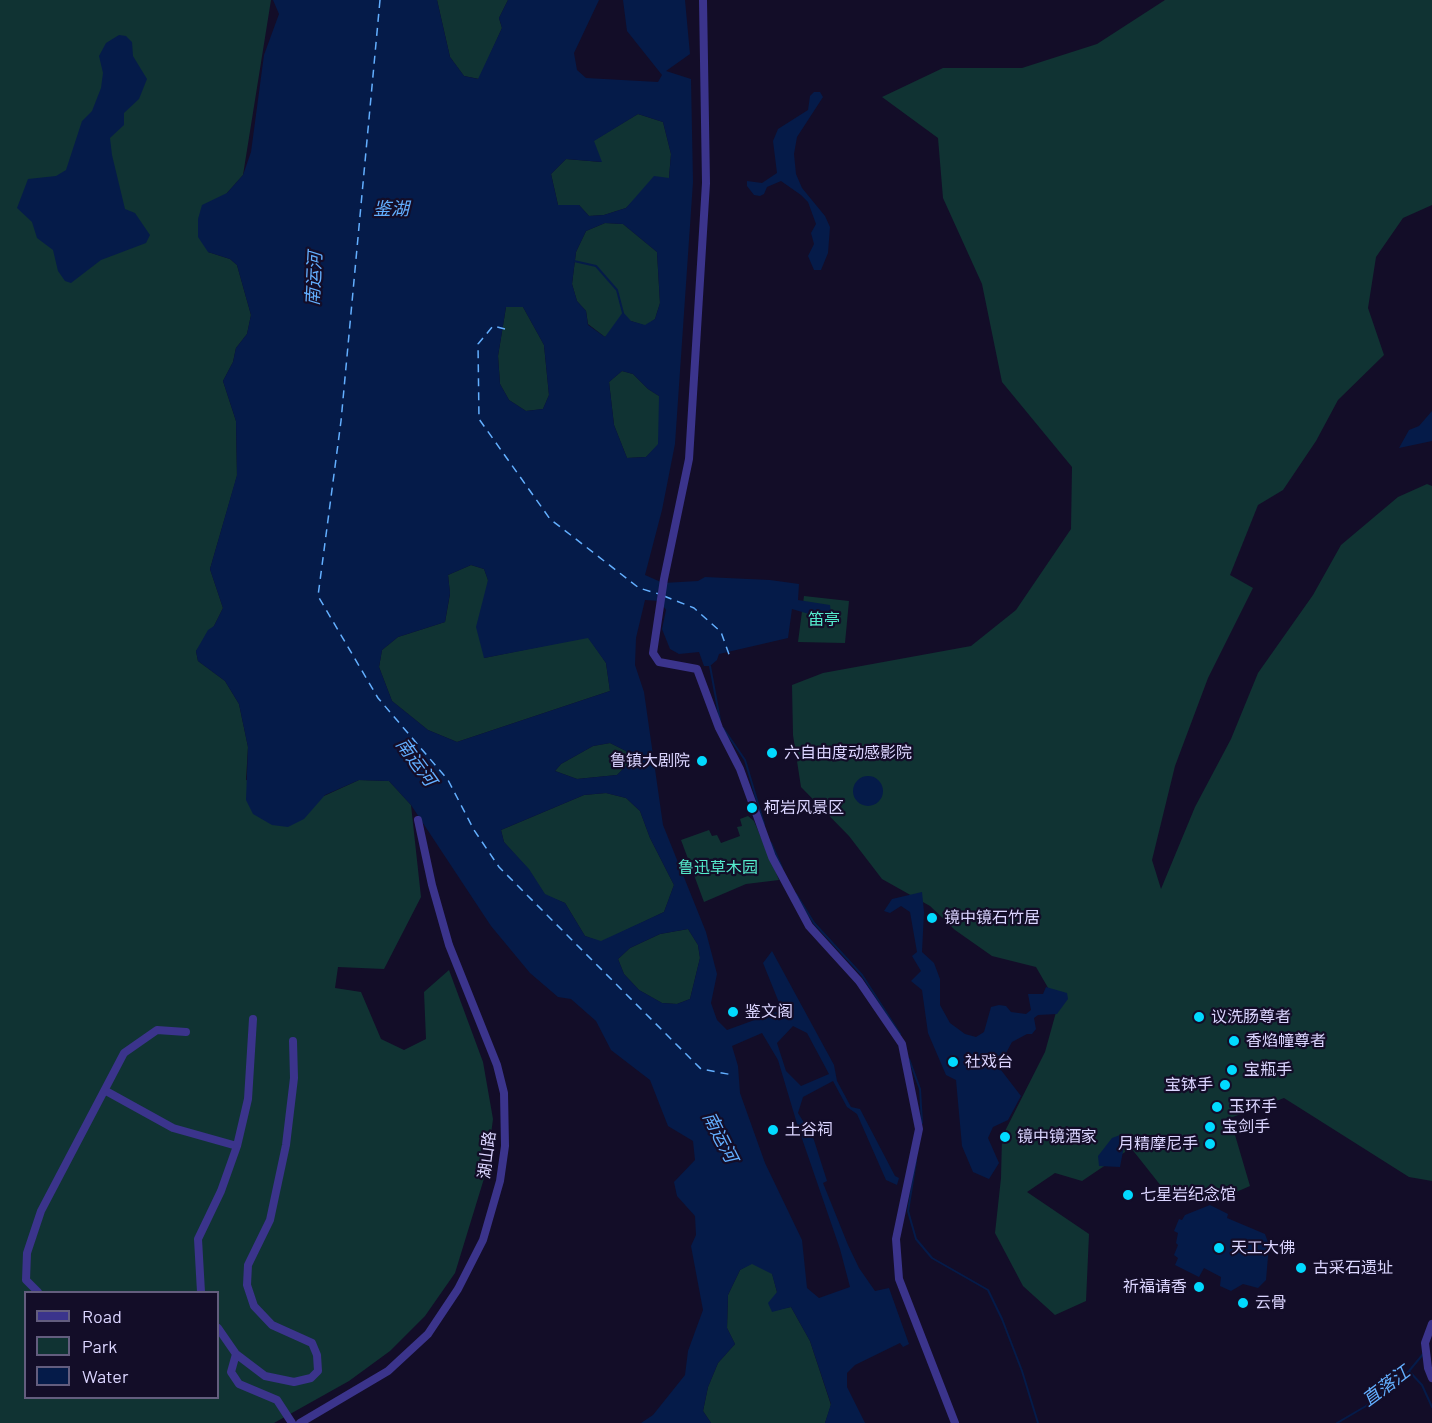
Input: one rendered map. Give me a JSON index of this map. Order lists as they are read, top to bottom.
{
  "streets": {
    "street": ["湖山路"]
  },
  "water": ["鉴湖", "南运河", "直落江"],
  "parks": ["笛亭", "鲁迅草木园"],
  "places": [
    "六自由度动感影院",
    "鲁镇大剧院",
    "柯岩风景区",
    "镜中镜石竹居",
    "鉴文阁",
    "议洗肠尊者",
    "香焰幢尊者",
    "社戏台",
    "宝瓶手",
    "宝钵手",
    "玉环手",
    "宝剑手",
    "土谷祠",
    "镜中镜酒家",
    "月精摩尼手",
    "七星岩纪念馆",
    "天工大佛",
    "古采石遗址",
    "祈福请香",
    "云骨"
  ],
  "legend": ["Road", "Park", "Water"]
}
